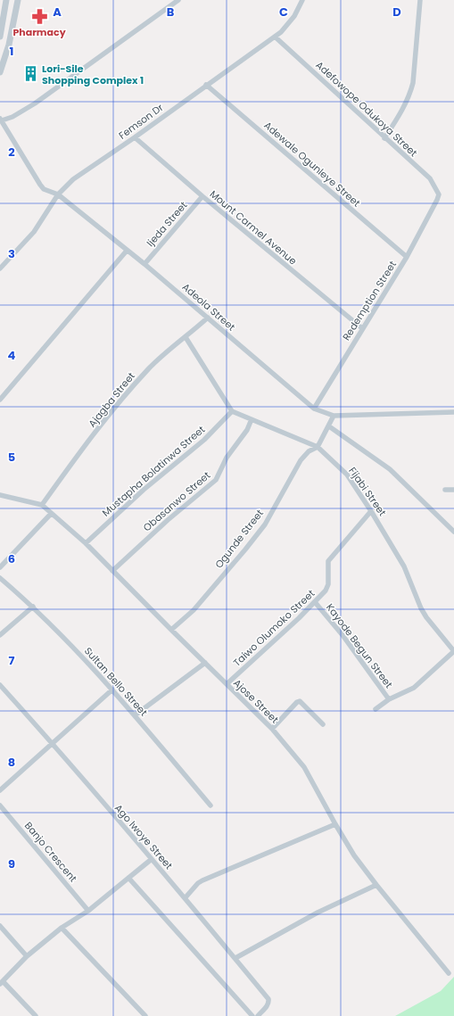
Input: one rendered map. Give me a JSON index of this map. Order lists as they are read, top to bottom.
{
  "streets": {
    "street": [
      "Adefowope Odukoya Street",
      "Femson Dr",
      "Adewale Ogunleye Street",
      "Ijeda Street",
      "Mount Carmel Avenue",
      "Redemption Street",
      "Adeola Street",
      "Ajagba Street",
      "Mustapha Bolatinwa Street",
      "Fijabi Street",
      "Obasanwo Street",
      "Ogunde Street",
      "Taiwo Olumoko Street",
      "Kayode Begun Street",
      "Sultan Bello Street",
      "Ajose Street",
      "Ago Iwoye Street",
      "Banjo Crescent"
    ]
  },
  "crossings": [
    ["Adefowope Odukoya Street", "Femson Dr"],
    ["Adefowope Odukoya Street", "Redemption Street"],
    ["Femson Dr", "Adewale Ogunleye Street"],
    ["Femson Dr", "Mount Carmel Avenue"],
    ["Femson Dr", "Adeola Street"],
    ["Adewale Ogunleye Street", "Redemption Street"],
    ["Ijeda Street", "Mount Carmel Avenue"],
    ["Ijeda Street", "Adeola Street"],
    ["Mount Carmel Avenue", "Redemption Street"],
    ["Redemption Street", "Adeola Street"],
    ["Adeola Street", "Ajagba Street"],
    ["Adeola Street", "Ogunde Street"],
    ["Ajagba Street", "Ajose Street"],
    ["Mustapha Bolatinwa Street", "Fijabi Street"],
    ["Mustapha Bolatinwa Street", "Ajose Street"],
    ["Fijabi Street", "Obasanwo Street"],
    ["Fijabi Street", "Ogunde Street"],
    ["Fijabi Street", "Taiwo Olumoko Street"],
    ["Obasanwo Street", "Ajose Street"],
    ["Ogunde Street", "Ajose Street"],
    ["Taiwo Olumoko Street", "Kayode Begun Street"],
    ["Taiwo Olumoko Street", "Ajose Street"]
  ],
  "places": {
    "pharmacy": ["Pharmacy"],
    "building": ["Lori-Sile Shopping Complex 1"]
  },
  "grid": {
    "columns": [
      "A",
      "B",
      "C",
      "D"
    ],
    "rows": [
      "1",
      "2",
      "3",
      "4",
      "5",
      "6",
      "7",
      "8",
      "9"
    ]
  }
}
